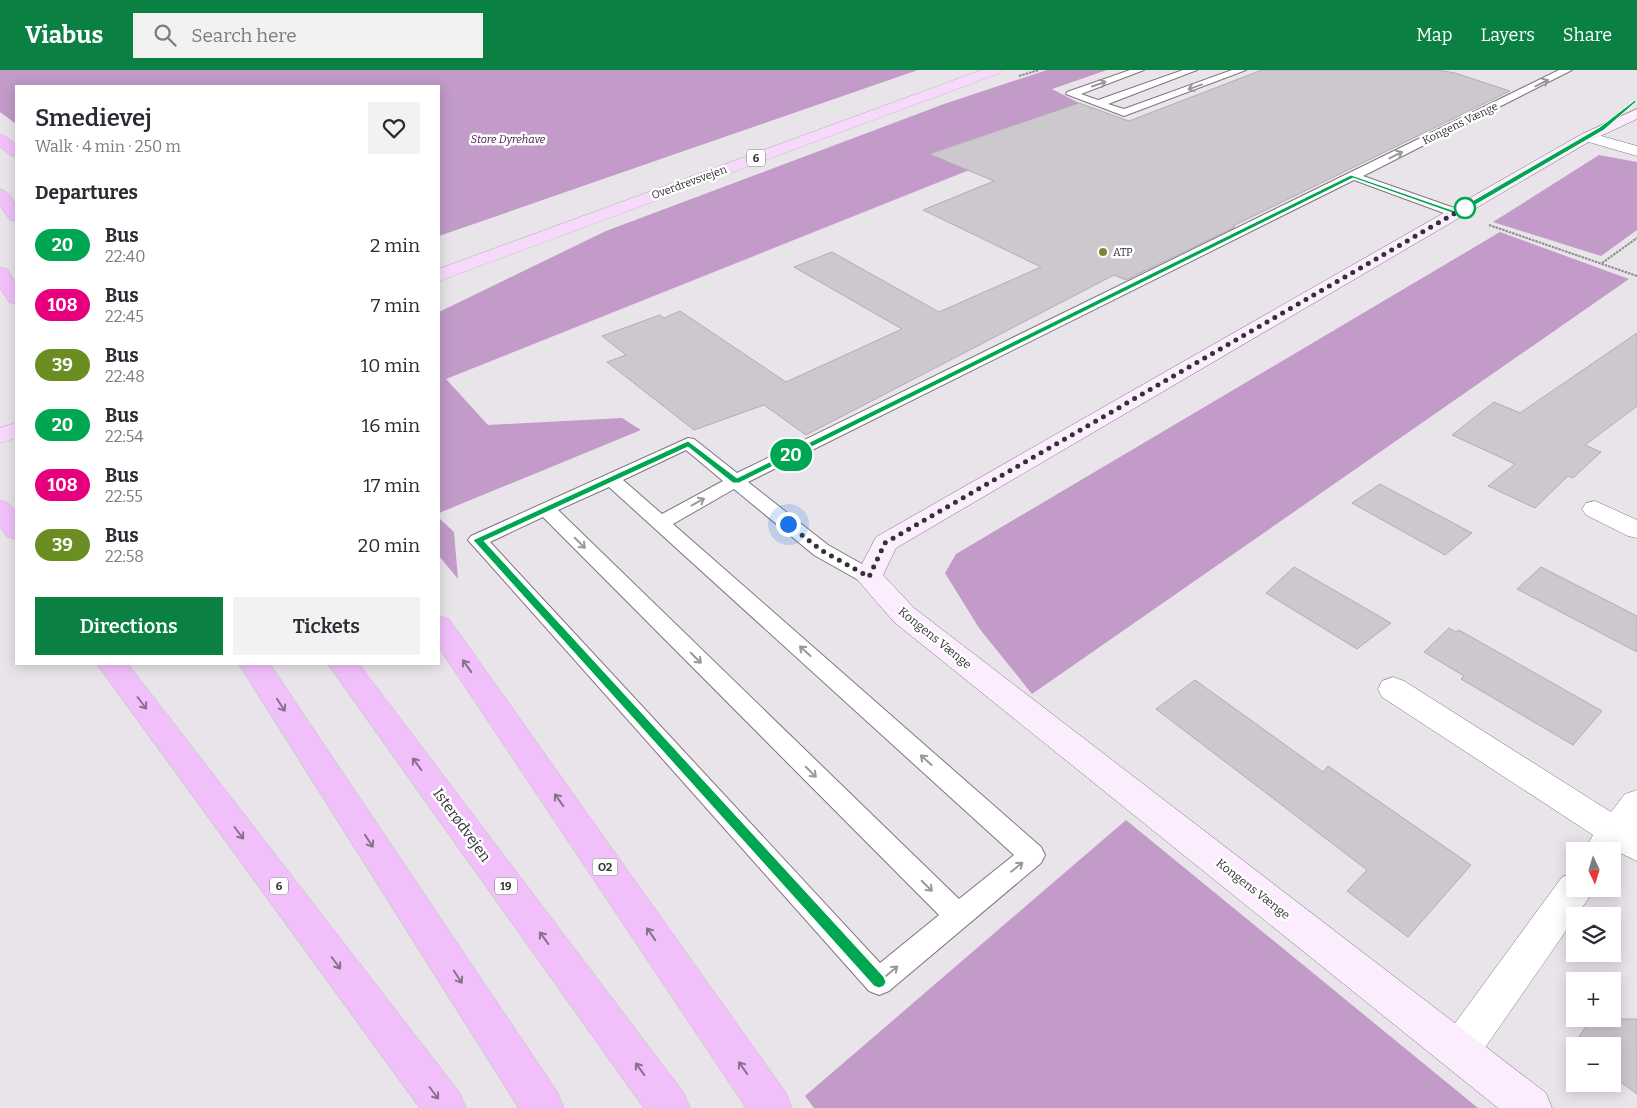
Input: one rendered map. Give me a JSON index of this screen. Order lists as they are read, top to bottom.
{
  "streets": {
    "highway": [
      "6",
      "Isterødvejen",
      "O2",
      "19"
    ],
    "main road": ["Overdrevsvejen"],
    "street": ["Kongens Vænge"]
  },
  "parks": ["Store Dyrehave"],
  "places": ["ATP"],
  "lines": ["bus line 20"],
  "north": "bottom",
  "page": {
    "header": "Viabus",
    "search": "Search here",
    "nav": ["Map", "Layers", "Share"],
    "on_map": "20",
    "heading": [
      ["Smedievej", "Walk · 4 min · 250 m"],
      "Departures"
    ],
    "list": [
      {
        "mark": "20",
        "name": "Bus",
        "note": "22:40",
        "value": "2 min"
      },
      {
        "mark": "108",
        "name": "Bus",
        "note": "22:45",
        "value": "7 min"
      },
      {
        "mark": "39",
        "name": "Bus",
        "note": "22:48",
        "value": "10 min"
      },
      {
        "mark": "20",
        "name": "Bus",
        "note": "22:54",
        "value": "16 min"
      },
      {
        "mark": "108",
        "name": "Bus",
        "note": "22:55",
        "value": "17 min"
      },
      {
        "mark": "39",
        "name": "Bus",
        "note": "22:58",
        "value": "20 min"
      }
    ],
    "buttons": ["Directions", "Tickets"],
    "map_buttons": ["+", "−"]
  }
}
